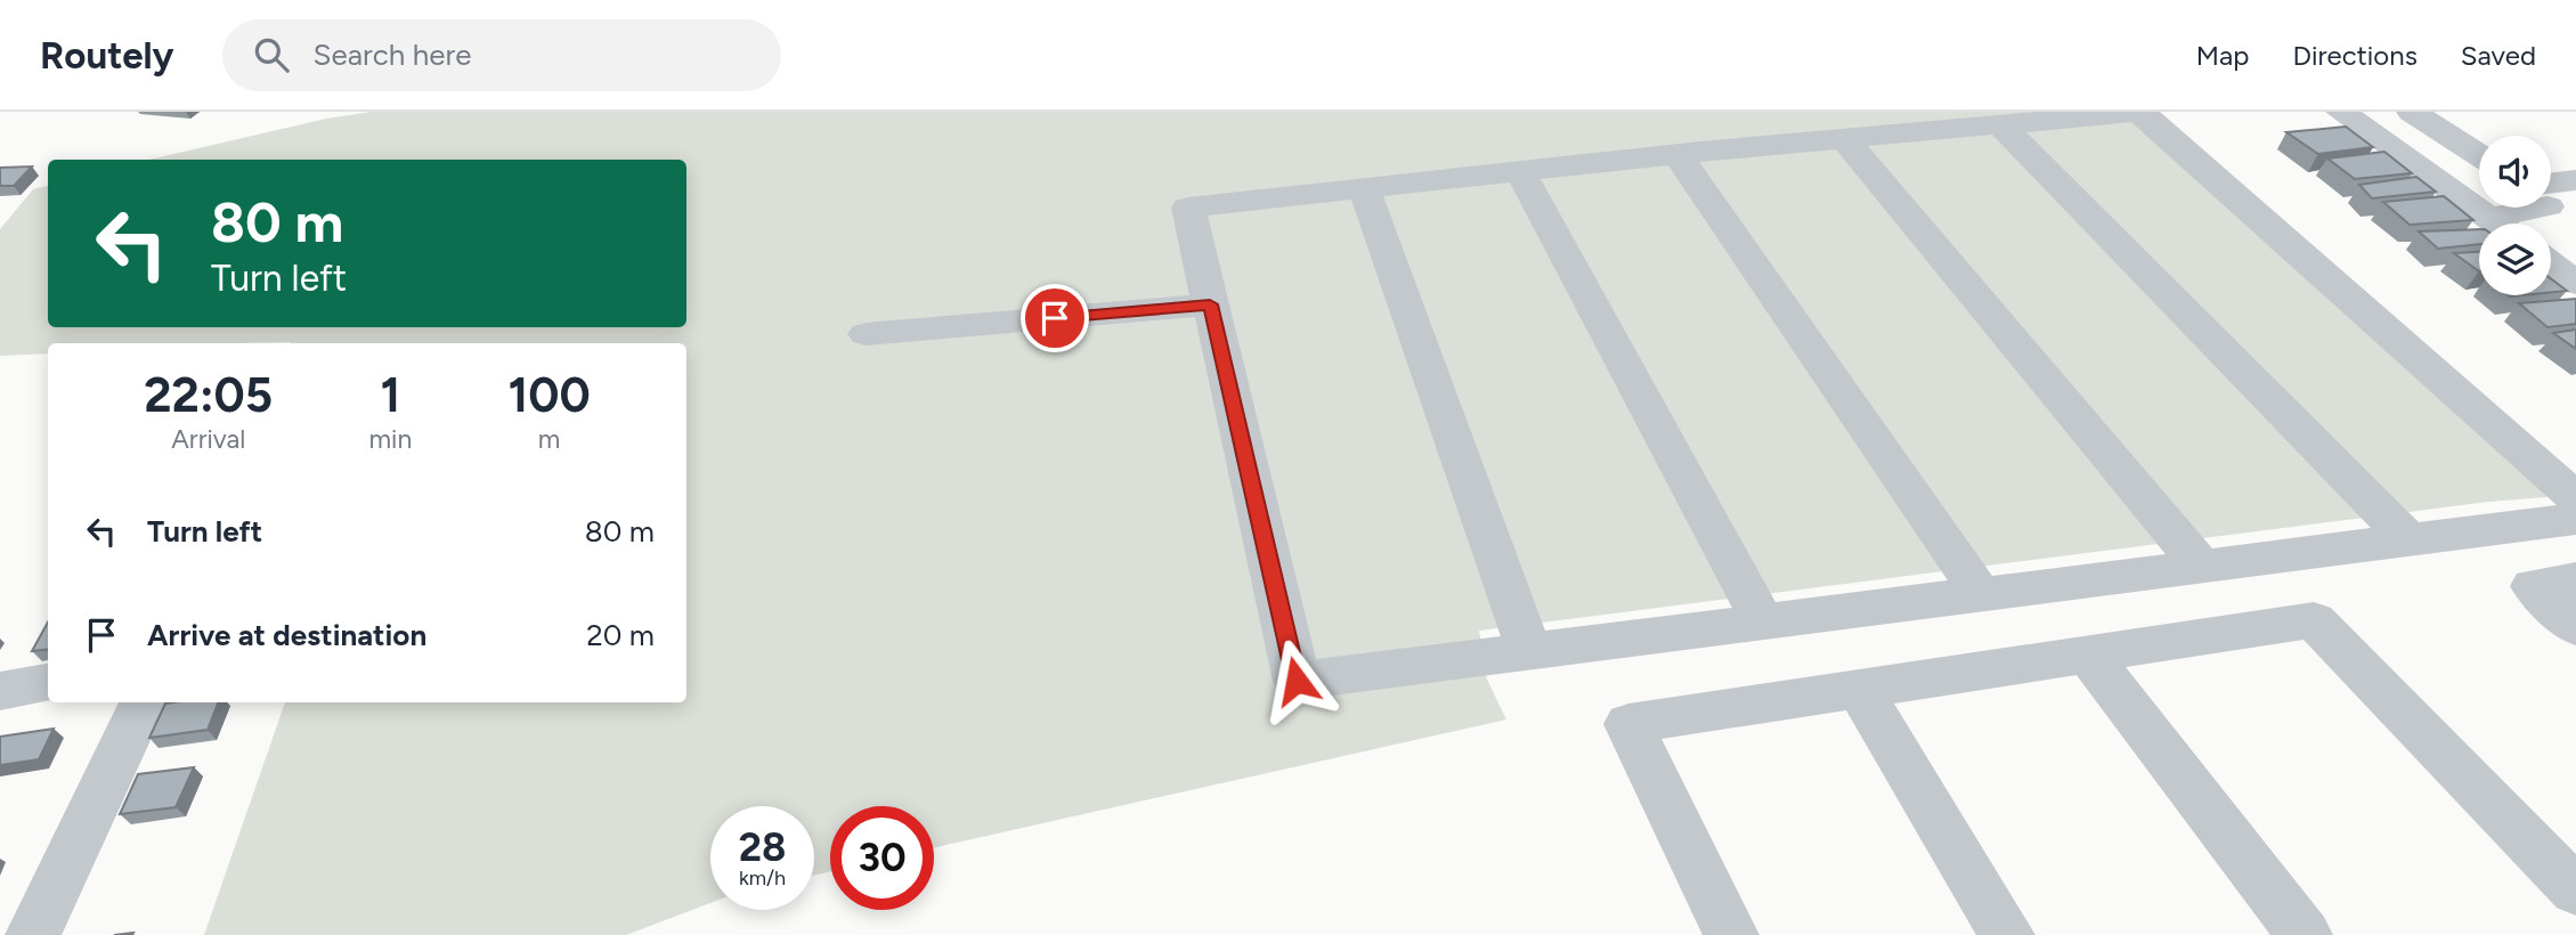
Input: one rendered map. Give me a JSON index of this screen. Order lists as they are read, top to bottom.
{
  "page": {
    "header": "Routely",
    "search": "Search here",
    "nav": ["Map", "Directions", "Saved"],
    "turn": ["80 m", "Turn left"],
    "eta": [
      "22:05",
      "Arrival",
      "1",
      "min",
      "100",
      "m"
    ],
    "list": [
      {
        "name": "Turn left",
        "value": "80 m"
      },
      {
        "name": "Arrive at destination",
        "value": "20 m"
      }
    ],
    "speed": "28 km/h",
    "limit": "30"
  }
}
